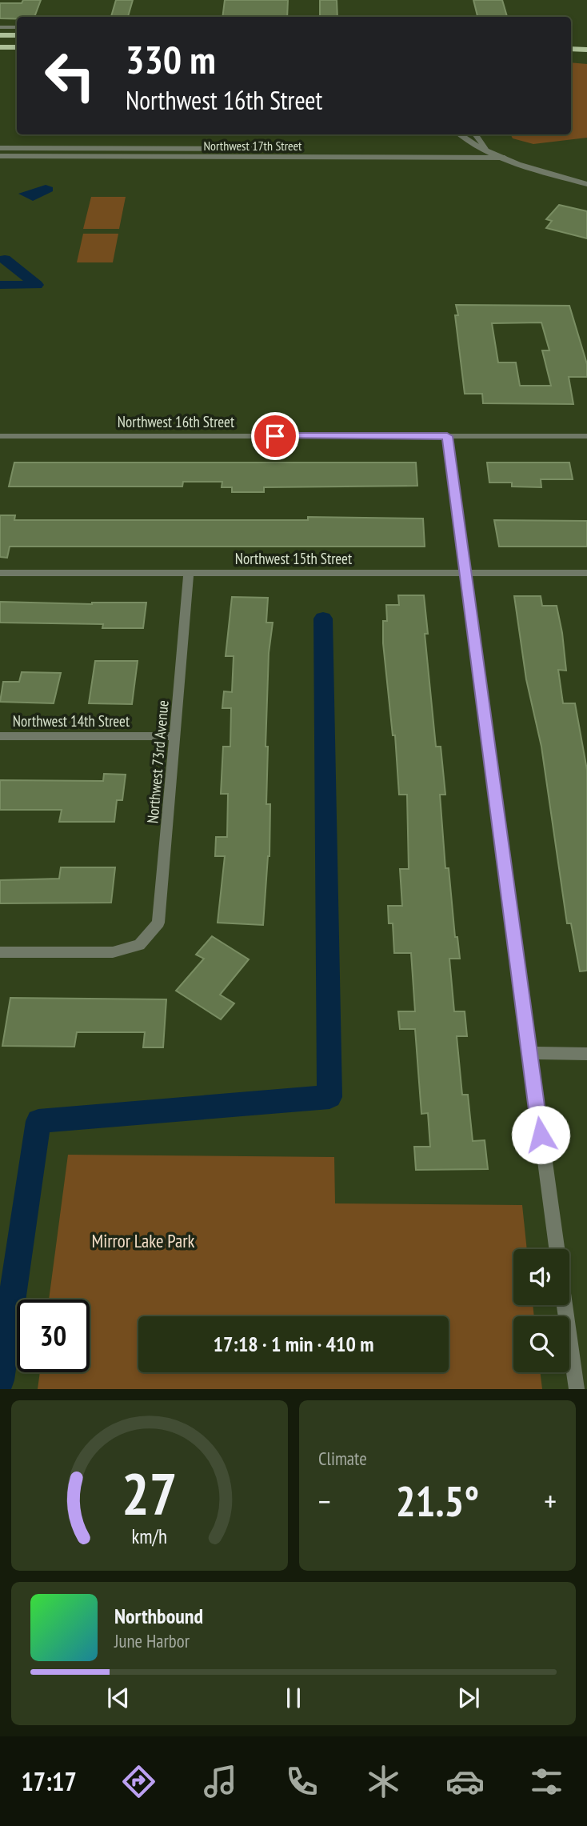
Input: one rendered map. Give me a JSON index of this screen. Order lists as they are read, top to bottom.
{
  "streets": {
    "street": [
      "Northwest 17th Street",
      "Northwest 16th Street",
      "Northwest 15th Street",
      "Northwest 14th Street",
      "Northwest 73rd Avenue"
    ]
  },
  "crossings": [
    ["Northwest 15th Street", "Northwest 73rd Avenue"],
    ["Northwest 14th Street", "Northwest 73rd Avenue"]
  ],
  "parks": ["Mirror Lake Park"],
  "page": {
    "turn": ["330 m", "Northwest 16th Street"],
    "limit": "30",
    "trip": "17:18 · 1 min · 410 m",
    "tile": "Climate",
    "heat": ["−", "21.5°", "+"],
    "song": ["Northbound", "June Harbor"],
    "tabs": "17:17",
    "gauge": ["27", "km/h"]
  }
}
